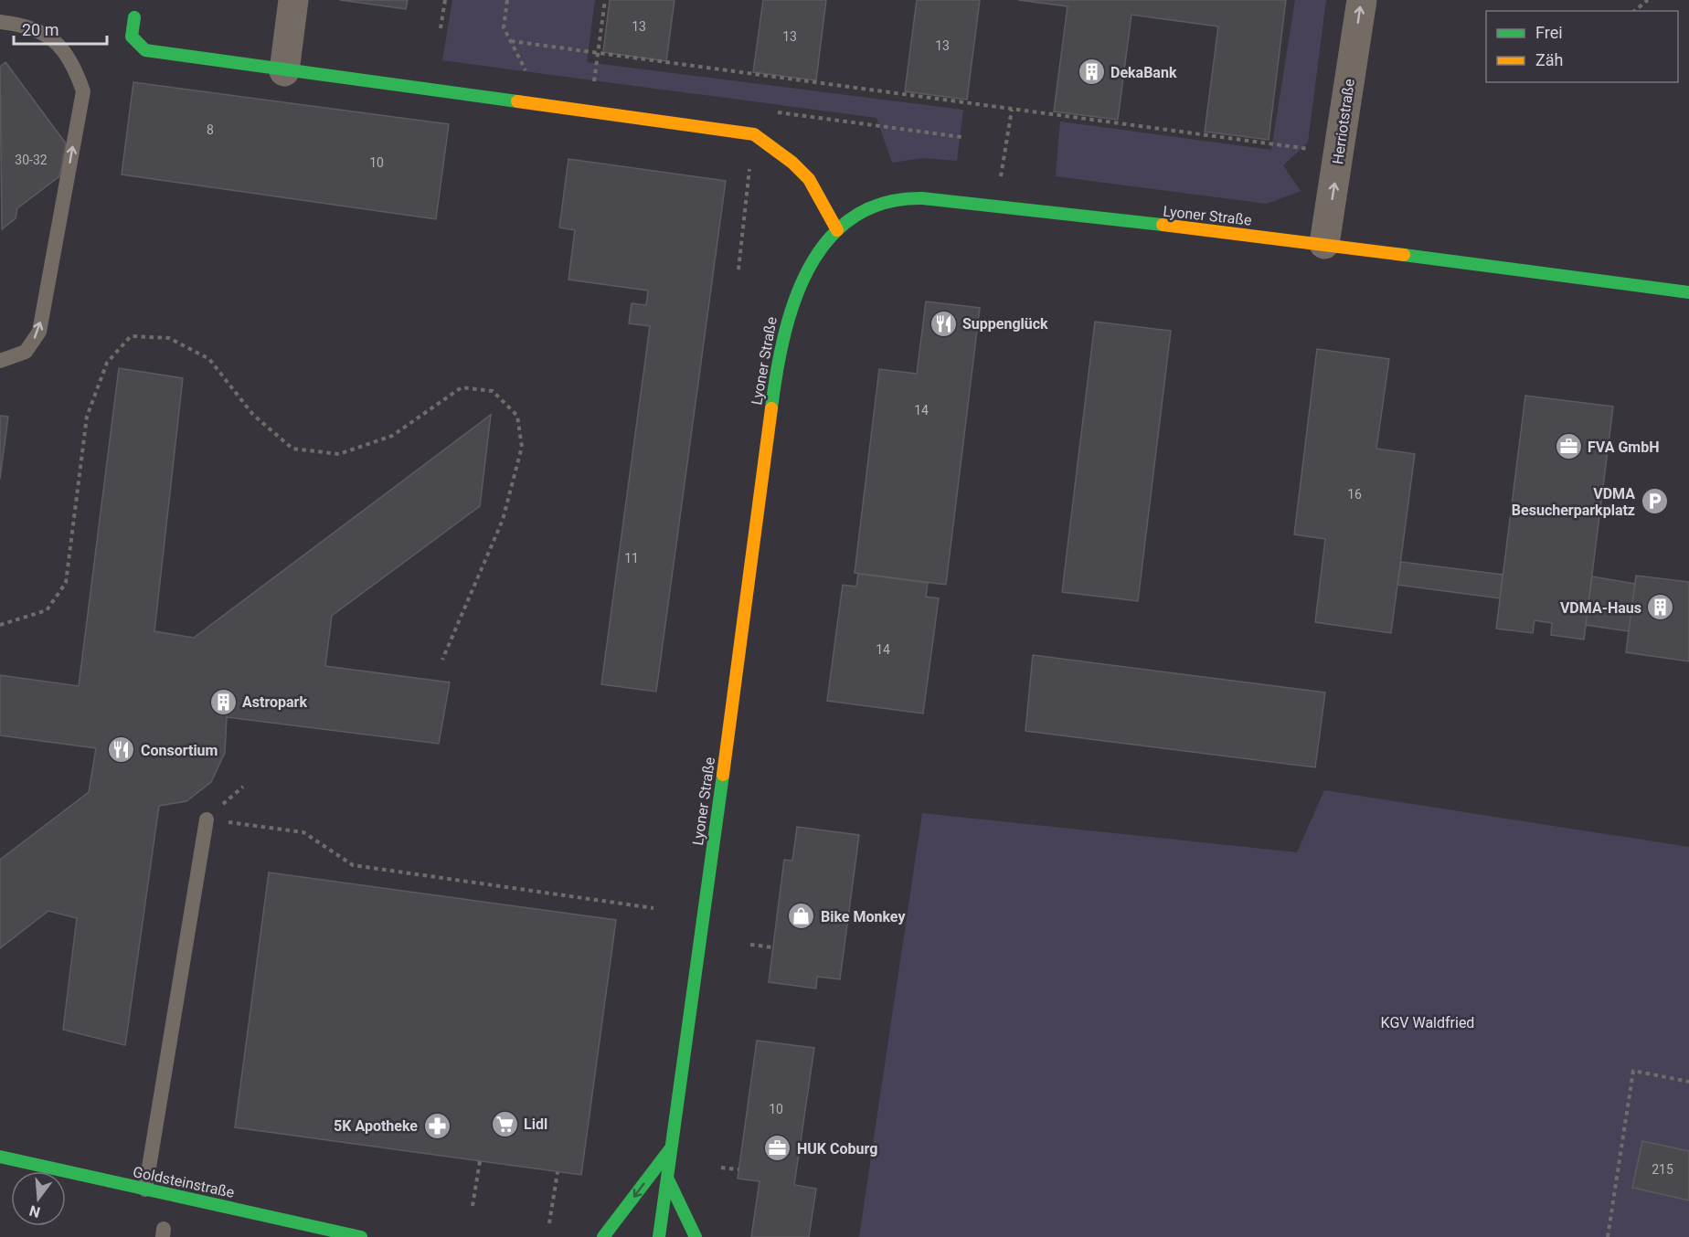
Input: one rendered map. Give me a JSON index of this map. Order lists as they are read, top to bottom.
{
  "streets": {
    "main road": ["Lyoner Straße", "Goldsteinstraße"],
    "street": ["Herriotstraße"]
  },
  "crossings": [
    ["Herriotstraße", "Lyoner Straße"]
  ],
  "one_way": ["Herriotstraße"],
  "parks": ["KGV Waldfried"],
  "places": {
    "building": ["DekaBank", "VDMA-Haus", "Astropark"],
    "restaurant": ["Suppenglück", "Consortium"],
    "office": ["FVA GmbH", "HUK Coburg"],
    "parking": ["VDMA Besucherparkplatz"],
    "shop": ["Bike Monkey"],
    "supermarket": ["Lidl"],
    "pharmacy": ["5K Apotheke"]
  },
  "house_numbers": [
    "13",
    "13",
    "13",
    "8",
    "30-32",
    "10",
    "14",
    "16",
    "11",
    "14",
    "10",
    "215"
  ],
  "legend": ["Frei", "Zäh"],
  "scale_bar": "20 m",
  "north": "bottom"
}
